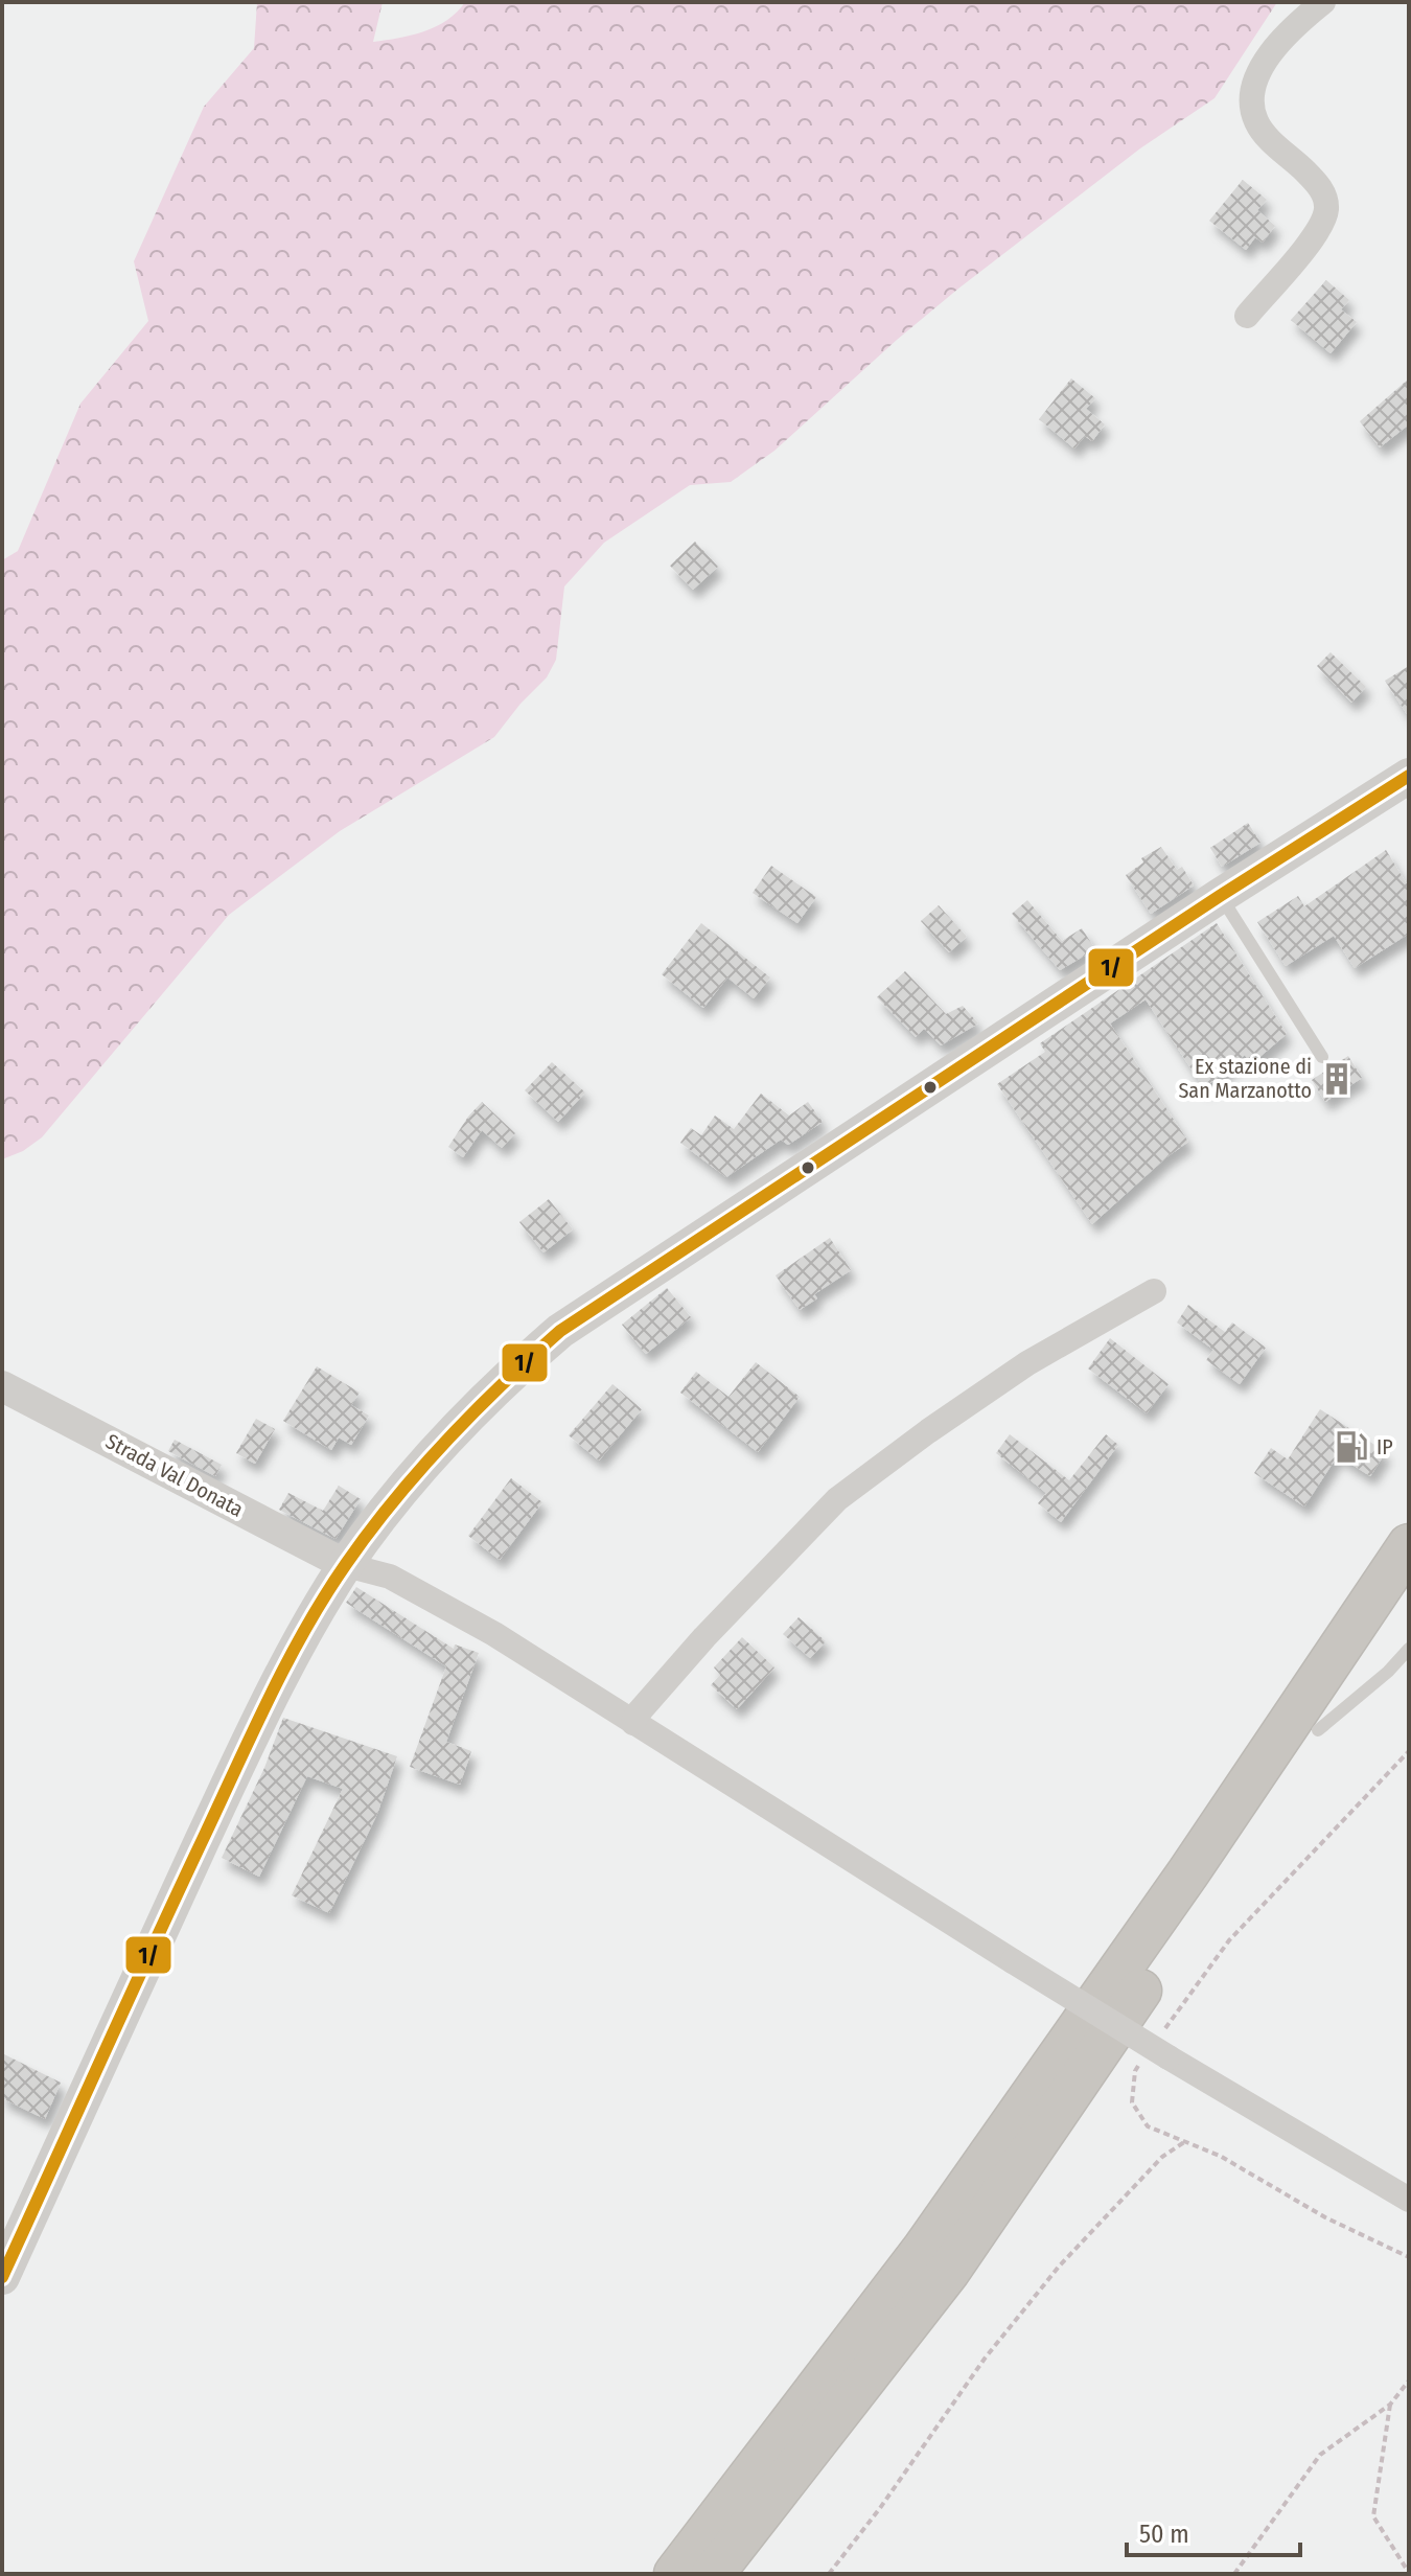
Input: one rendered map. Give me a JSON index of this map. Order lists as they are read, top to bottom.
{
  "streets": {
    "street": ["Strada Val Donata"]
  },
  "places": {
    "building": ["Ex stazione di San Marzanotto"],
    "fuel station": ["IP"]
  },
  "lines": ["transit line 1/"],
  "scale_bar": "50 m"
}
